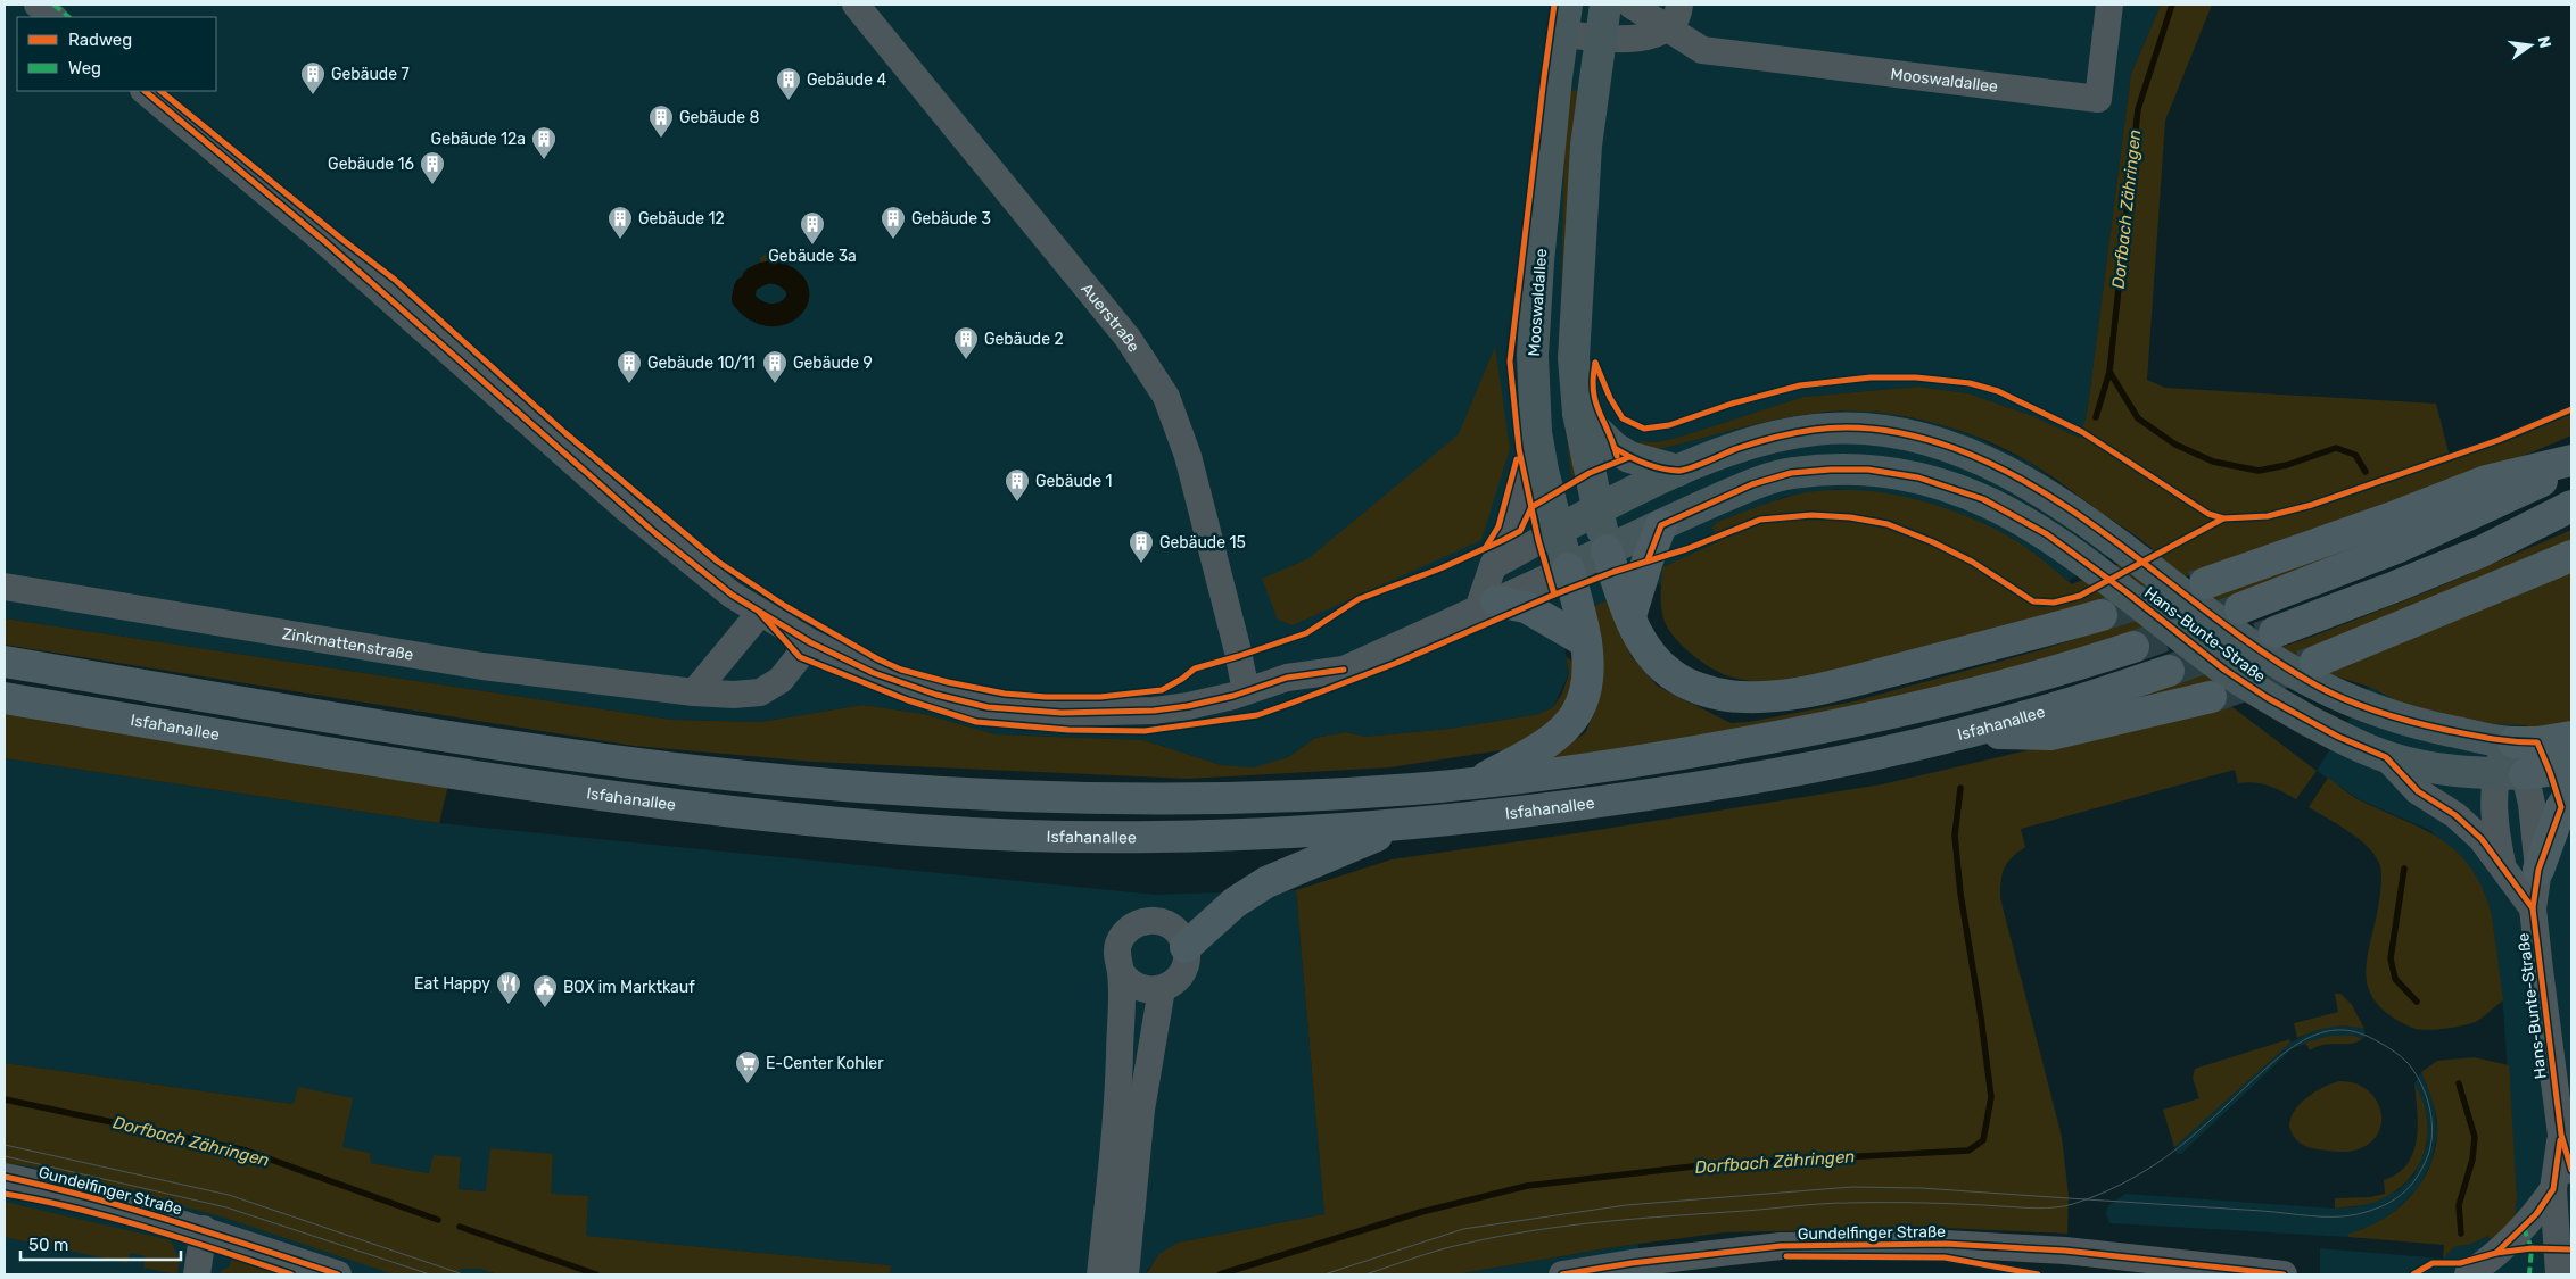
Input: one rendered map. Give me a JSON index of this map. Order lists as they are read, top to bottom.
{
  "streets": {
    "highway": ["Isfahanallee"],
    "main road": ["Mooswaldallee", "Hans-Bunte-Straße"],
    "street": ["Auerstraße", "Zinkmattenstraße", "Gundelfinger Straße"]
  },
  "crossings": [
    ["Mooswaldallee", "Hans-Bunte-Straße"],
    ["Auerstraße", "Hans-Bunte-Straße"],
    ["Hans-Bunte-Straße", "Zinkmattenstraße"]
  ],
  "water": ["Dorfbach Zähringen"],
  "places": {
    "building": [
      "Gebäude 7",
      "Gebäude 4",
      "Gebäude 8",
      "Gebäude 12a",
      "Gebäude 16",
      "Gebäude 12",
      "Gebäude 3",
      "Gebäude 3a",
      "Gebäude 2",
      "Gebäude 10/11",
      "Gebäude 9",
      "Gebäude 1",
      "Gebäude 15"
    ],
    "restaurant": ["Eat Happy"],
    "public building": ["BOX im Marktkauf"],
    "supermarket": ["E-Center Kohler"]
  },
  "legend": ["Radweg", "Weg"],
  "scale_bar": "50 m",
  "north": "right"
}
